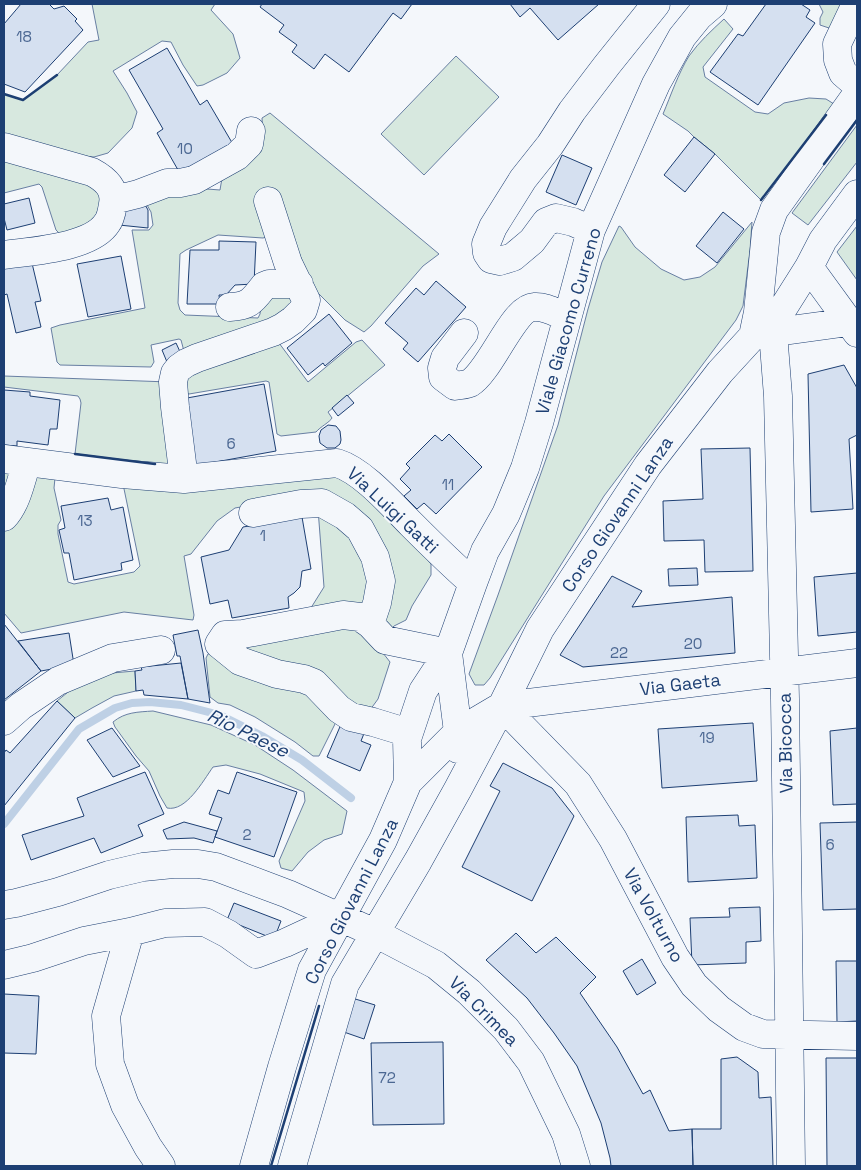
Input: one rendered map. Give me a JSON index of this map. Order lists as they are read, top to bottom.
{
  "streets": {
    "street": [
      "Viale Giacomo Curreno",
      "Via Luigi Gatti",
      "Corso Giovanni Lanza",
      "Via Gaeta",
      "Via Bicocca",
      "Via Volturno",
      "Via Crimea"
    ]
  },
  "crossings": [
    ["Viale Giacomo Curreno", "Via Luigi Gatti"],
    ["Viale Giacomo Curreno", "Corso Giovanni Lanza"],
    ["Corso Giovanni Lanza", "Via Gaeta"],
    ["Corso Giovanni Lanza", "Via Bicocca"],
    ["Corso Giovanni Lanza", "Via Volturno"],
    ["Corso Giovanni Lanza", "Via Crimea"],
    ["Via Gaeta", "Via Bicocca"],
    ["Via Gaeta", "Via Volturno"],
    ["Via Bicocca", "Via Volturno"]
  ],
  "water": ["Rio Paese"],
  "house_numbers": [
    "18",
    "10",
    "6",
    "11",
    "13",
    "1",
    "20",
    "22",
    "19",
    "2",
    "6",
    "72"
  ]
}
